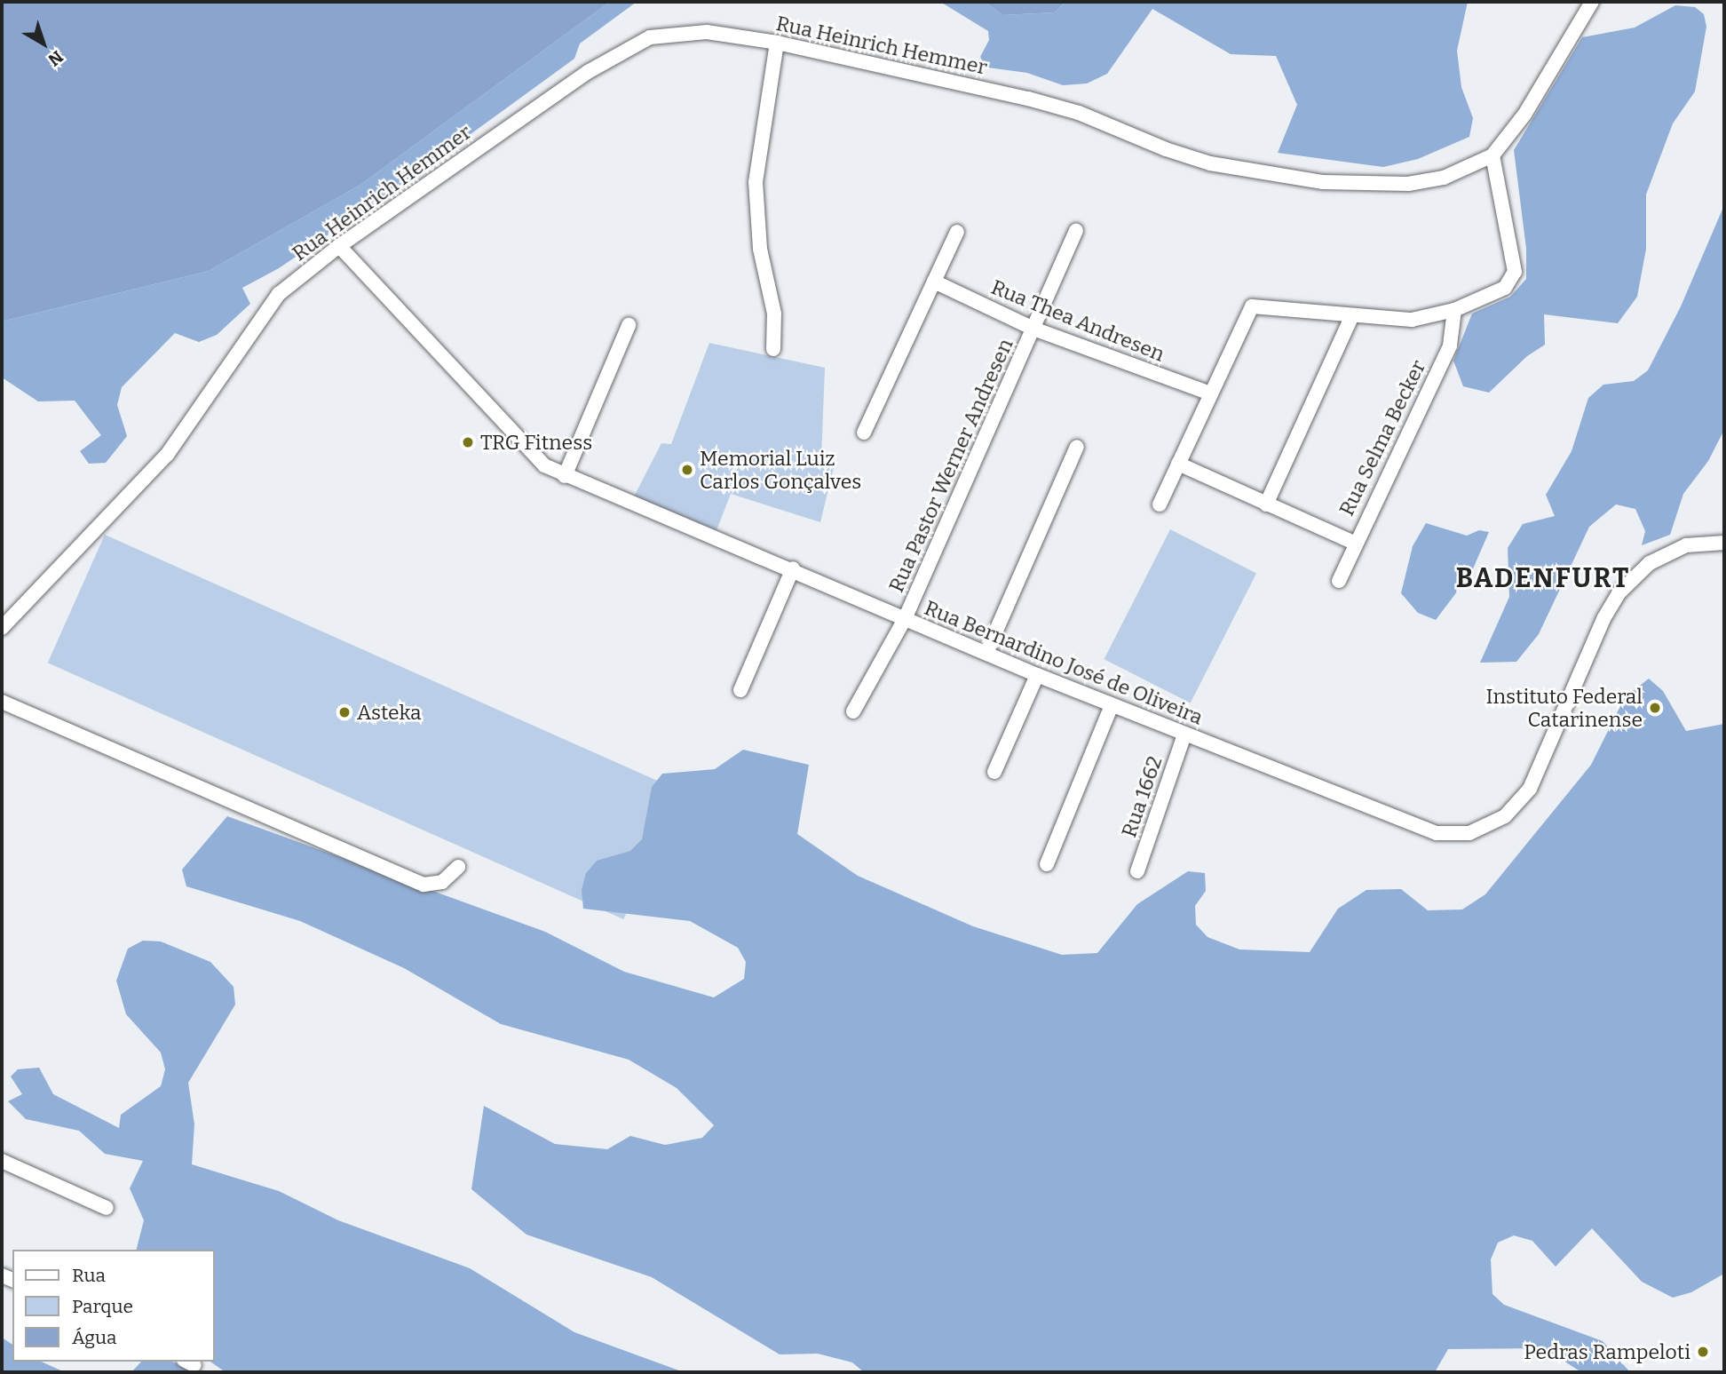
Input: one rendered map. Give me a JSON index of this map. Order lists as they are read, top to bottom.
{
  "streets": {
    "street": [
      "Rua Heinrich Hemmer",
      "Rua Thea Andresen",
      "Rua Selma Becker",
      "Rua Pastor Werner Andresen",
      "Rua Bernardino José de Oliveira",
      "Rua 1662"
    ]
  },
  "crossings": [
    ["Rua Heinrich Hemmer", "Rua Bernardino José de Oliveira"],
    ["Rua Thea Andresen", "Rua Pastor Werner Andresen"],
    ["Rua Pastor Werner Andresen", "Rua Bernardino José de Oliveira"],
    ["Rua Bernardino José de Oliveira", "Rua 1662"]
  ],
  "districts": ["BADENFURT"],
  "places": [
    "TRG Fitness",
    "Memorial Luiz Carlos Gonçalves",
    "Instituto Federal Catarinense",
    "Asteka",
    "Pedras Rampeloti"
  ],
  "legend": ["Rua", "Parque", "Água"],
  "north": "bottom right"
}
